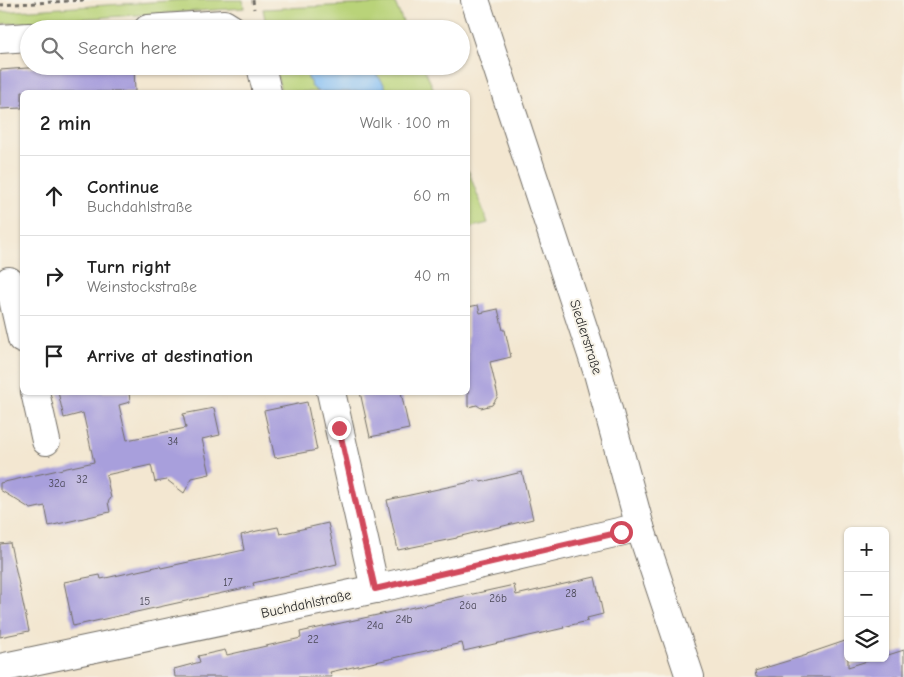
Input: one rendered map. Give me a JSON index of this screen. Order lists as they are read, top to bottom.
{
  "streets": {
    "street": ["Siedlerstraße", "Buchdahlstraße"]
  },
  "crossings": [
    ["Siedlerstraße", "Buchdahlstraße"]
  ],
  "house_numbers": [
    "34",
    "32",
    "32a",
    "17",
    "28",
    "26b",
    "15",
    "26a",
    "24b",
    "24a",
    "22"
  ],
  "page": {
    "search": "Search here",
    "heading": ["2 min", "Walk · 100 m"],
    "list": [
      ["Continue", "Buchdahlstraße", "60 m"],
      ["Turn right", "Weinstockstraße", "40 m"],
      "Arrive at destination"
    ],
    "map_buttons": ["+", "−"]
  }
}
